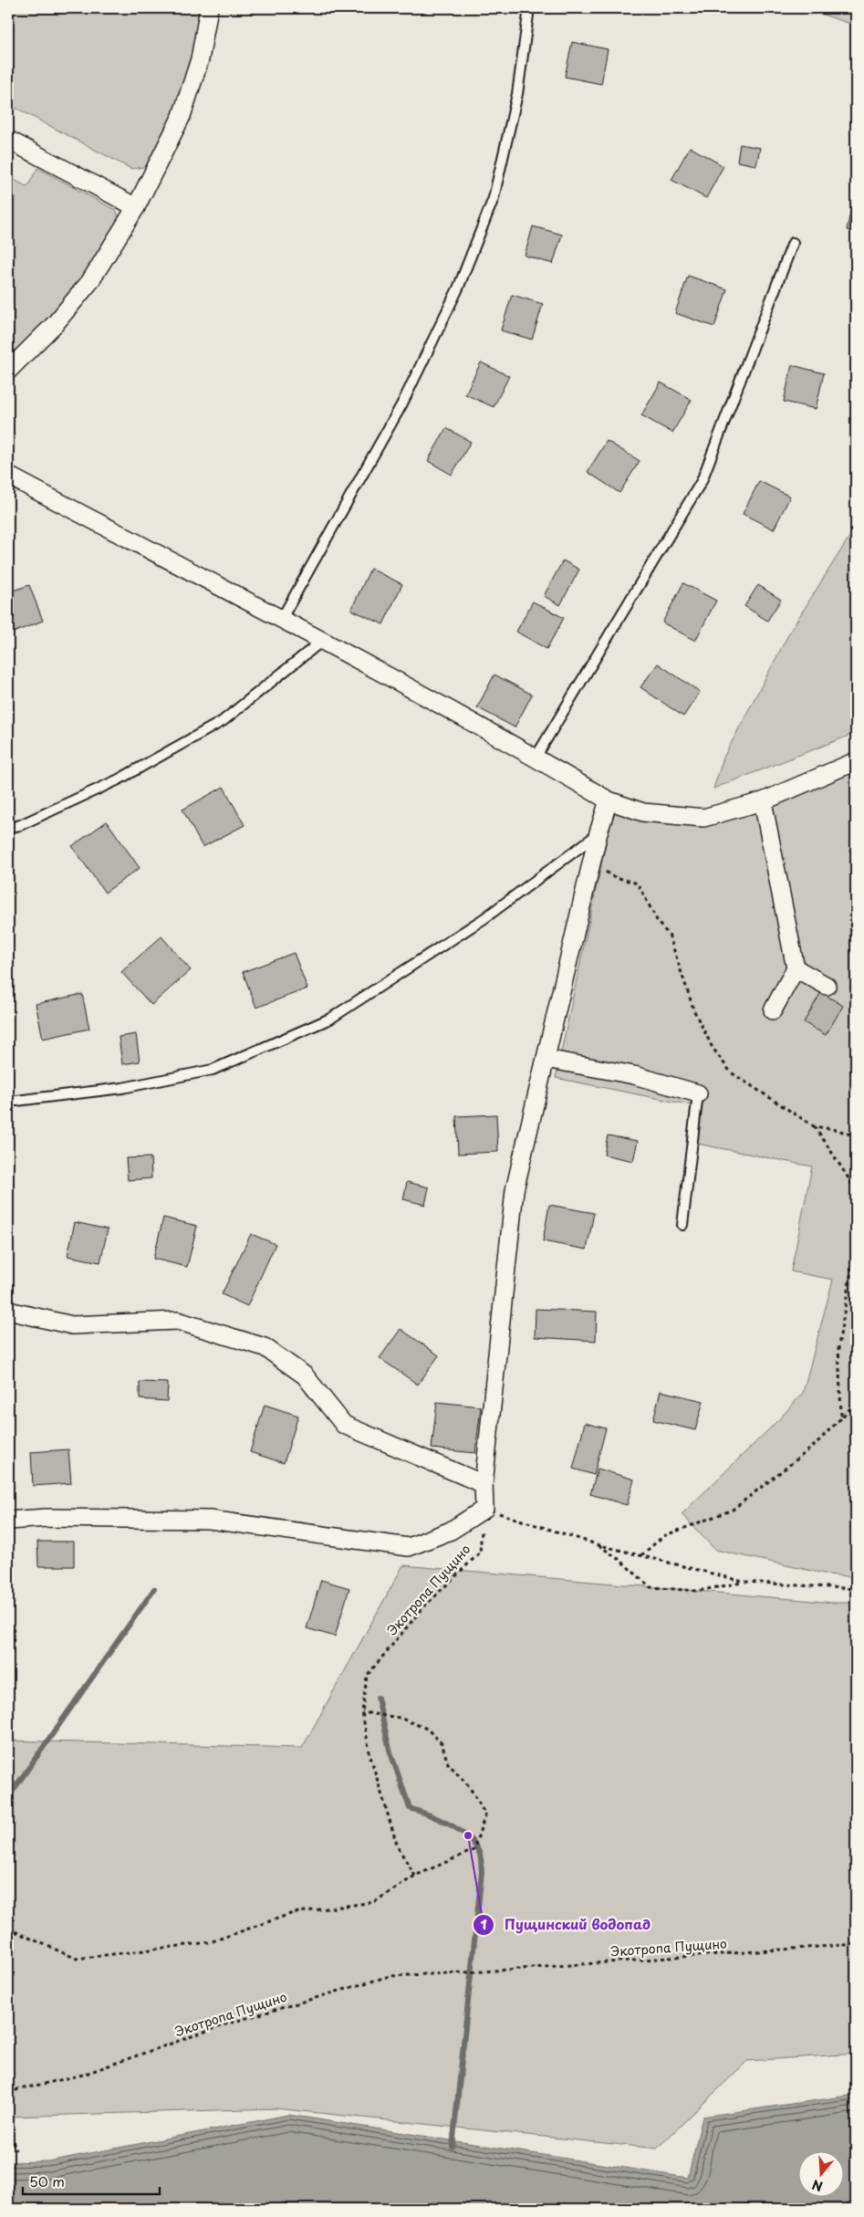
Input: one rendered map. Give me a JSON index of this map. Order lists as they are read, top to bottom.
{
  "streets": {
    "path": ["Экотропа Пущино"]
  },
  "places": ["Пущинский водопад"],
  "scale_bar": "50 m",
  "north": "bottom"
}
